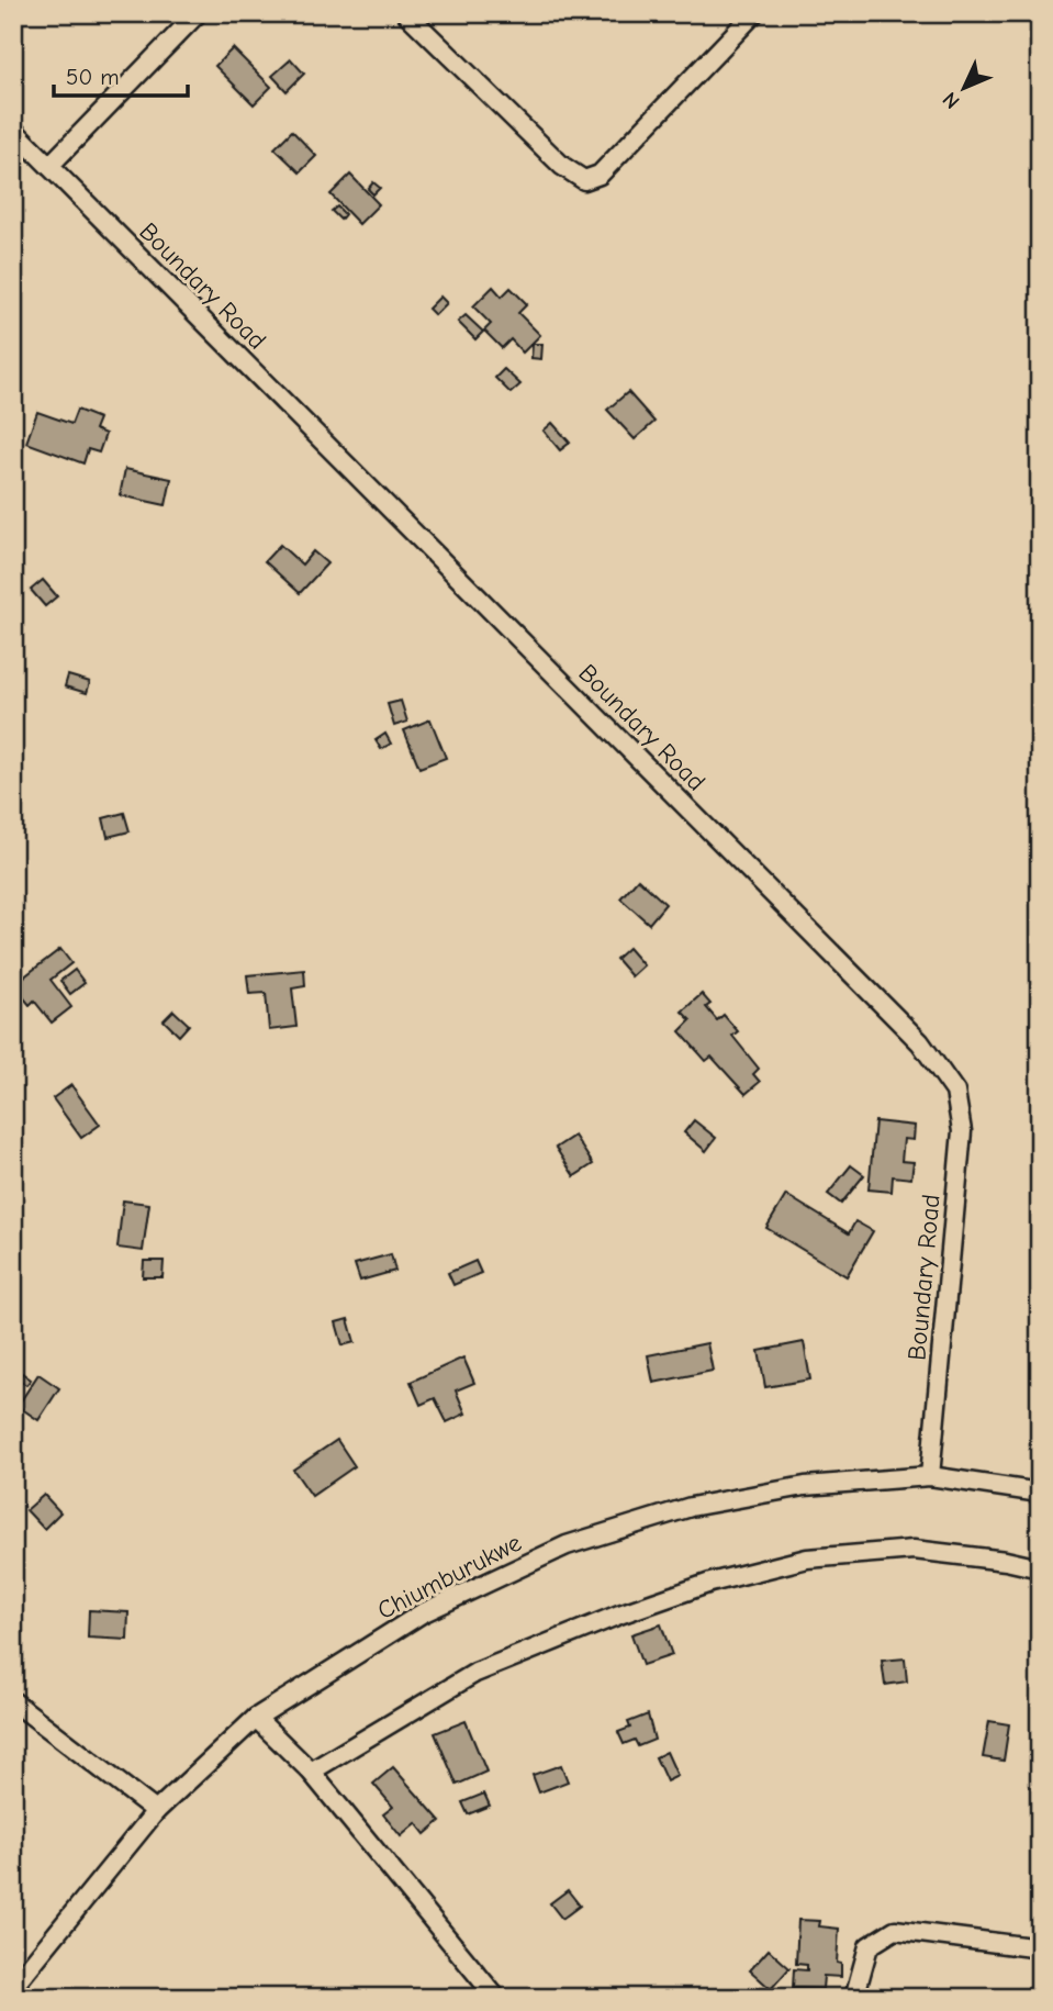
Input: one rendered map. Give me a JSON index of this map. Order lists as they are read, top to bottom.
{
  "streets": {
    "street": ["Boundary Road", "Chiumburukwe"]
  },
  "crossings": [
    ["Boundary Road", "Chiumburukwe"]
  ],
  "scale_bar": "50 m",
  "north": "bottom left"
}
